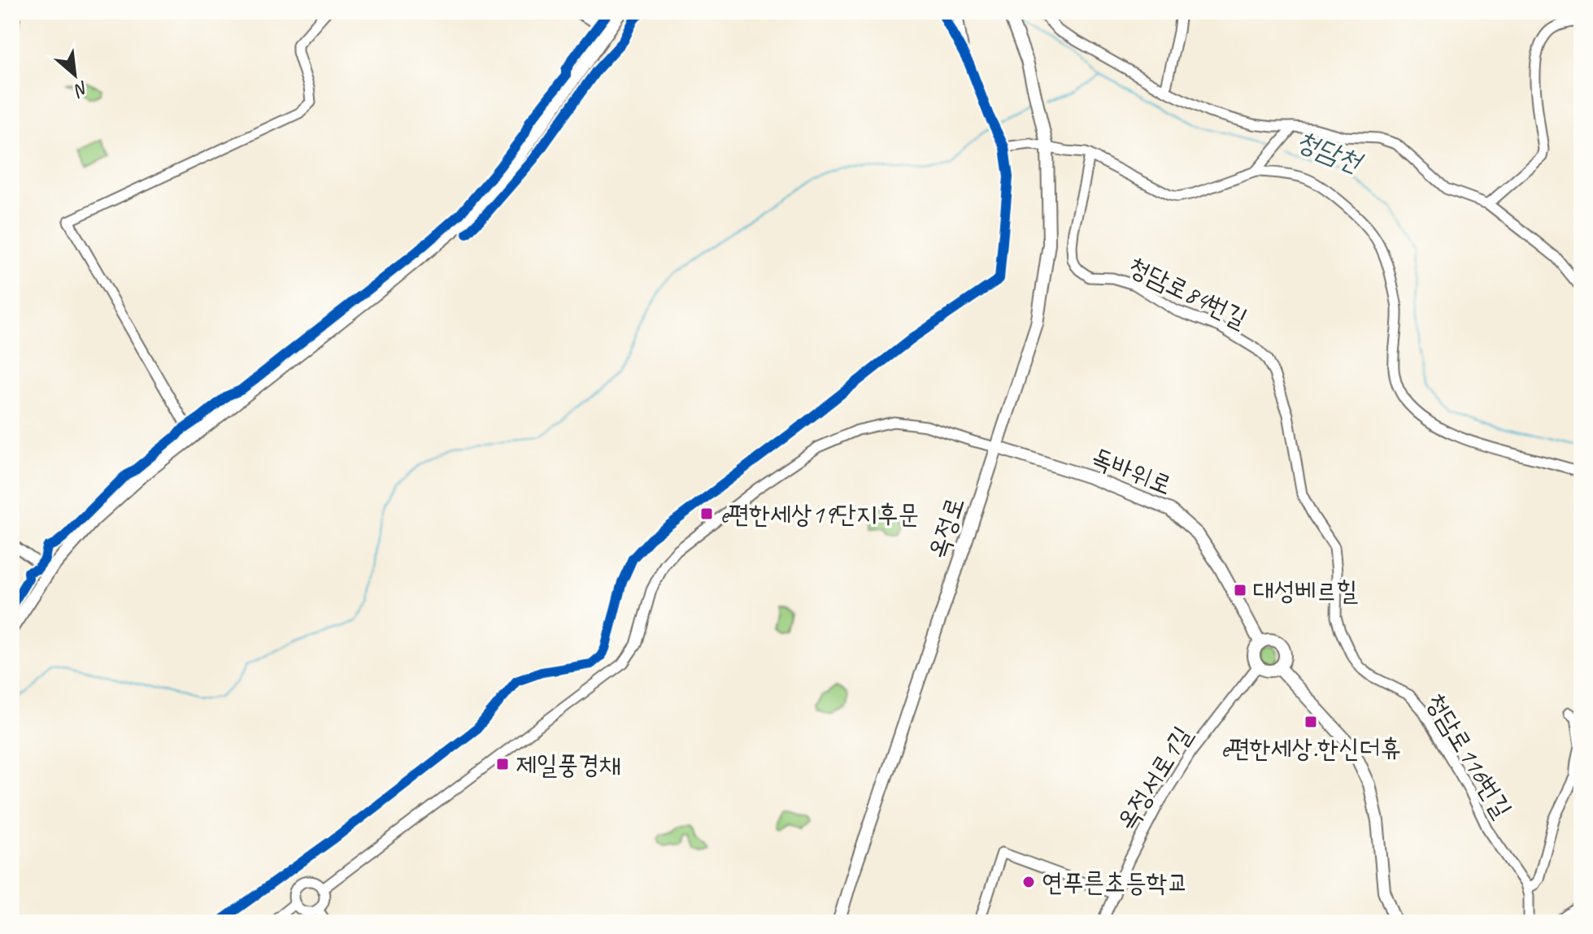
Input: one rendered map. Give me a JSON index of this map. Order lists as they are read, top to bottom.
{
  "streets": {
    "main road": ["독바위로", "옥정로"],
    "street": ["청담로84번길", "청담로116번길", "옥정서로1길"]
  },
  "crossings": [
    ["청담로84번길", "청담로116번길"],
    ["독바위로", "옥정로"],
    ["독바위로", "옥정서로1길"]
  ],
  "water": ["청담천"],
  "places": {
    "transit": [
      "e편한세상19단지후문",
      "대성베르힐",
      "e편한세상.한신더휴",
      "제일풍경채"
    ],
    "other": ["연푸른초등학교"]
  },
  "north": "bottom right"
}
